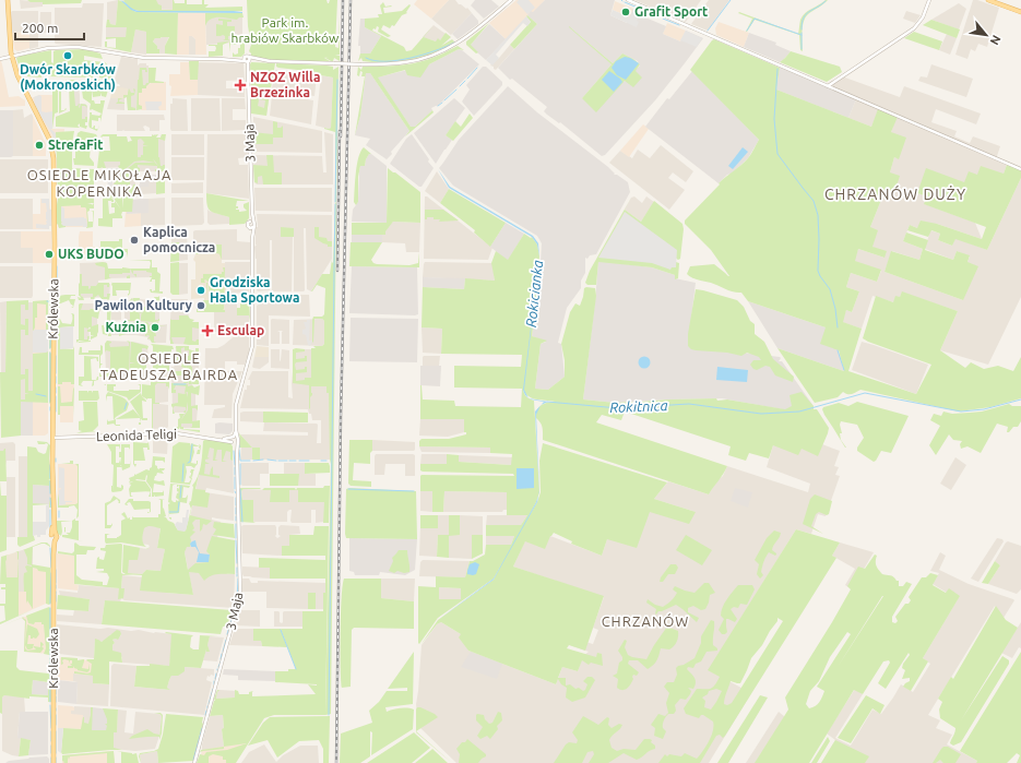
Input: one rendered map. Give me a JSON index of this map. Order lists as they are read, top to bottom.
{
  "streets": {
    "main road": ["Królewska"],
    "street": ["3 Maja", "Leonida Teligi"]
  },
  "crossings": [
    ["3 Maja", "Leonida Teligi"],
    ["Królewska", "Leonida Teligi"]
  ],
  "districts": [
    "OSIEDLE MIKOŁAJA KOPERNIKA",
    "CHRZANÓW DUŻY",
    "OSIEDLE TADEUSZA BAIRDA",
    "CHRZANÓW"
  ],
  "water": ["Rokicianka", "Rokitnica"],
  "parks": ["Park im. hrabiów Skarbków"],
  "places": {
    "other": [
      "Grafit Sport",
      "Dwór Skarbków (Mokronoskich)",
      "StrefaFit",
      "Kaplica pomocnicza",
      "UKS BUDO",
      "Grodziska Hala Sportowa",
      "Pawilon Kultury",
      "Kuźnia"
    ],
    "health": ["NZOZ Willa Brzezinka", "Esculap"]
  },
  "scale_bar": "200 m",
  "north": "bottom right"
}
